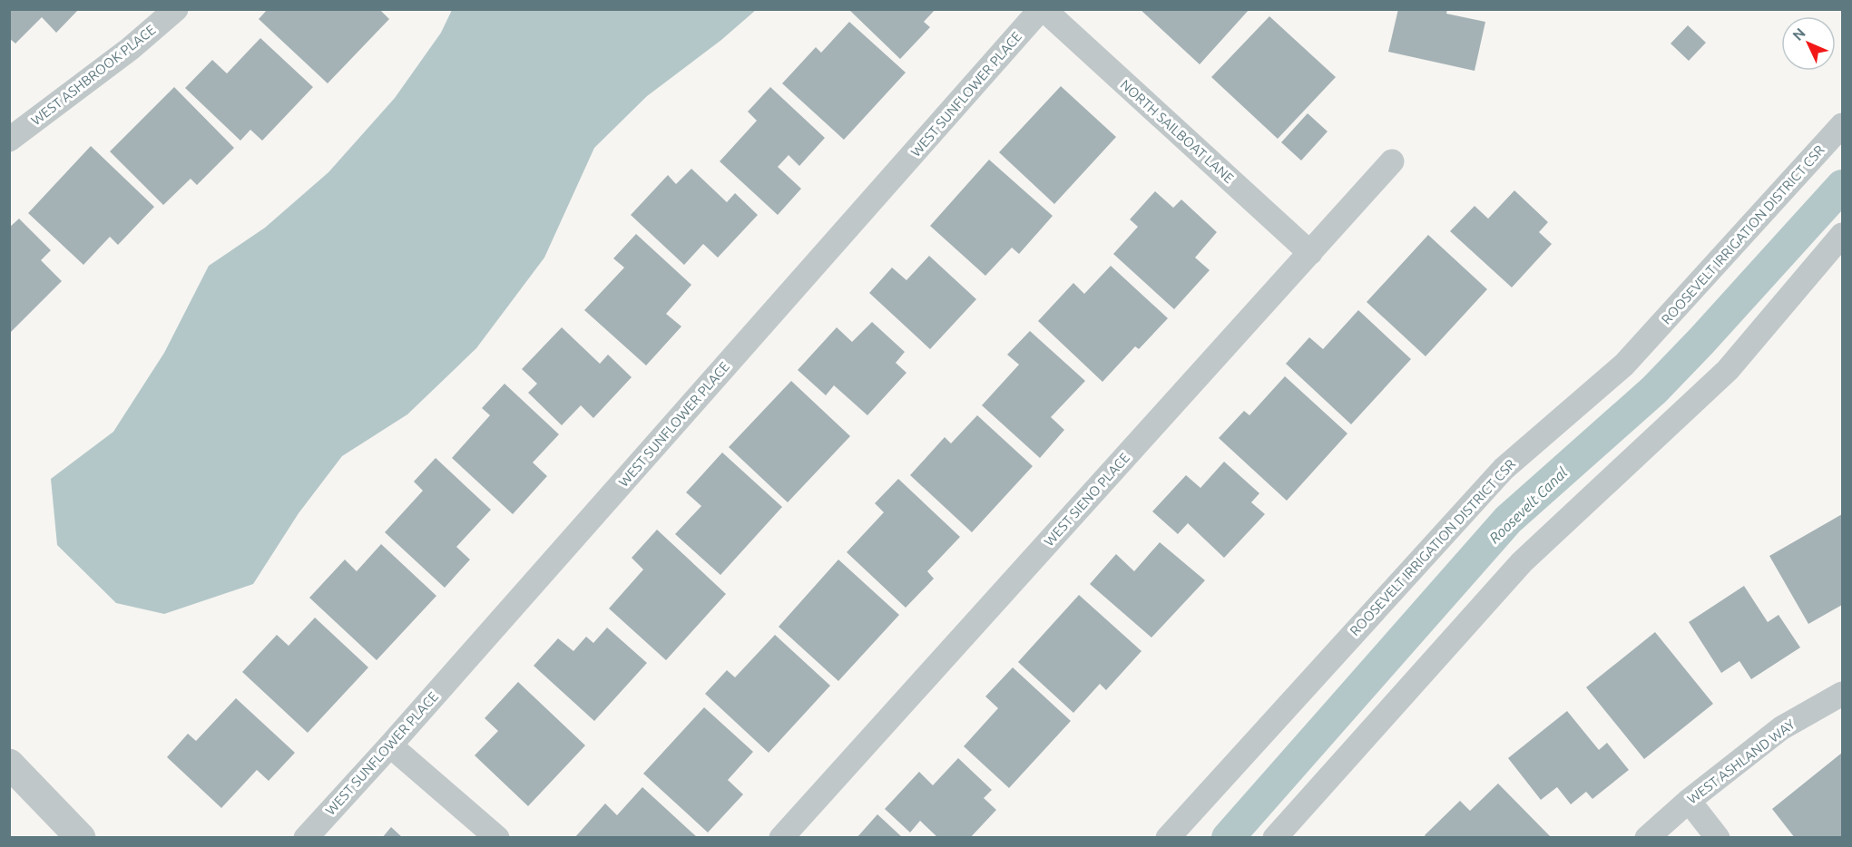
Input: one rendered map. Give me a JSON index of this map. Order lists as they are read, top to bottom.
{
  "streets": {
    "street": [
      "WEST ASHBROOK PLACE",
      "WEST SUNFLOWER PLACE",
      "NORTH SAILBOAT LANE",
      "ROOSEVELT IRRIGATION DISTRICT CSR",
      "WEST SIENO PLACE",
      "WEST ASHLAND WAY"
    ]
  },
  "crossings": [
    ["WEST SUNFLOWER PLACE", "NORTH SAILBOAT LANE"],
    ["NORTH SAILBOAT LANE", "WEST SIENO PLACE"]
  ],
  "water": ["Roosevelt Canal"],
  "north": "top left"
}
